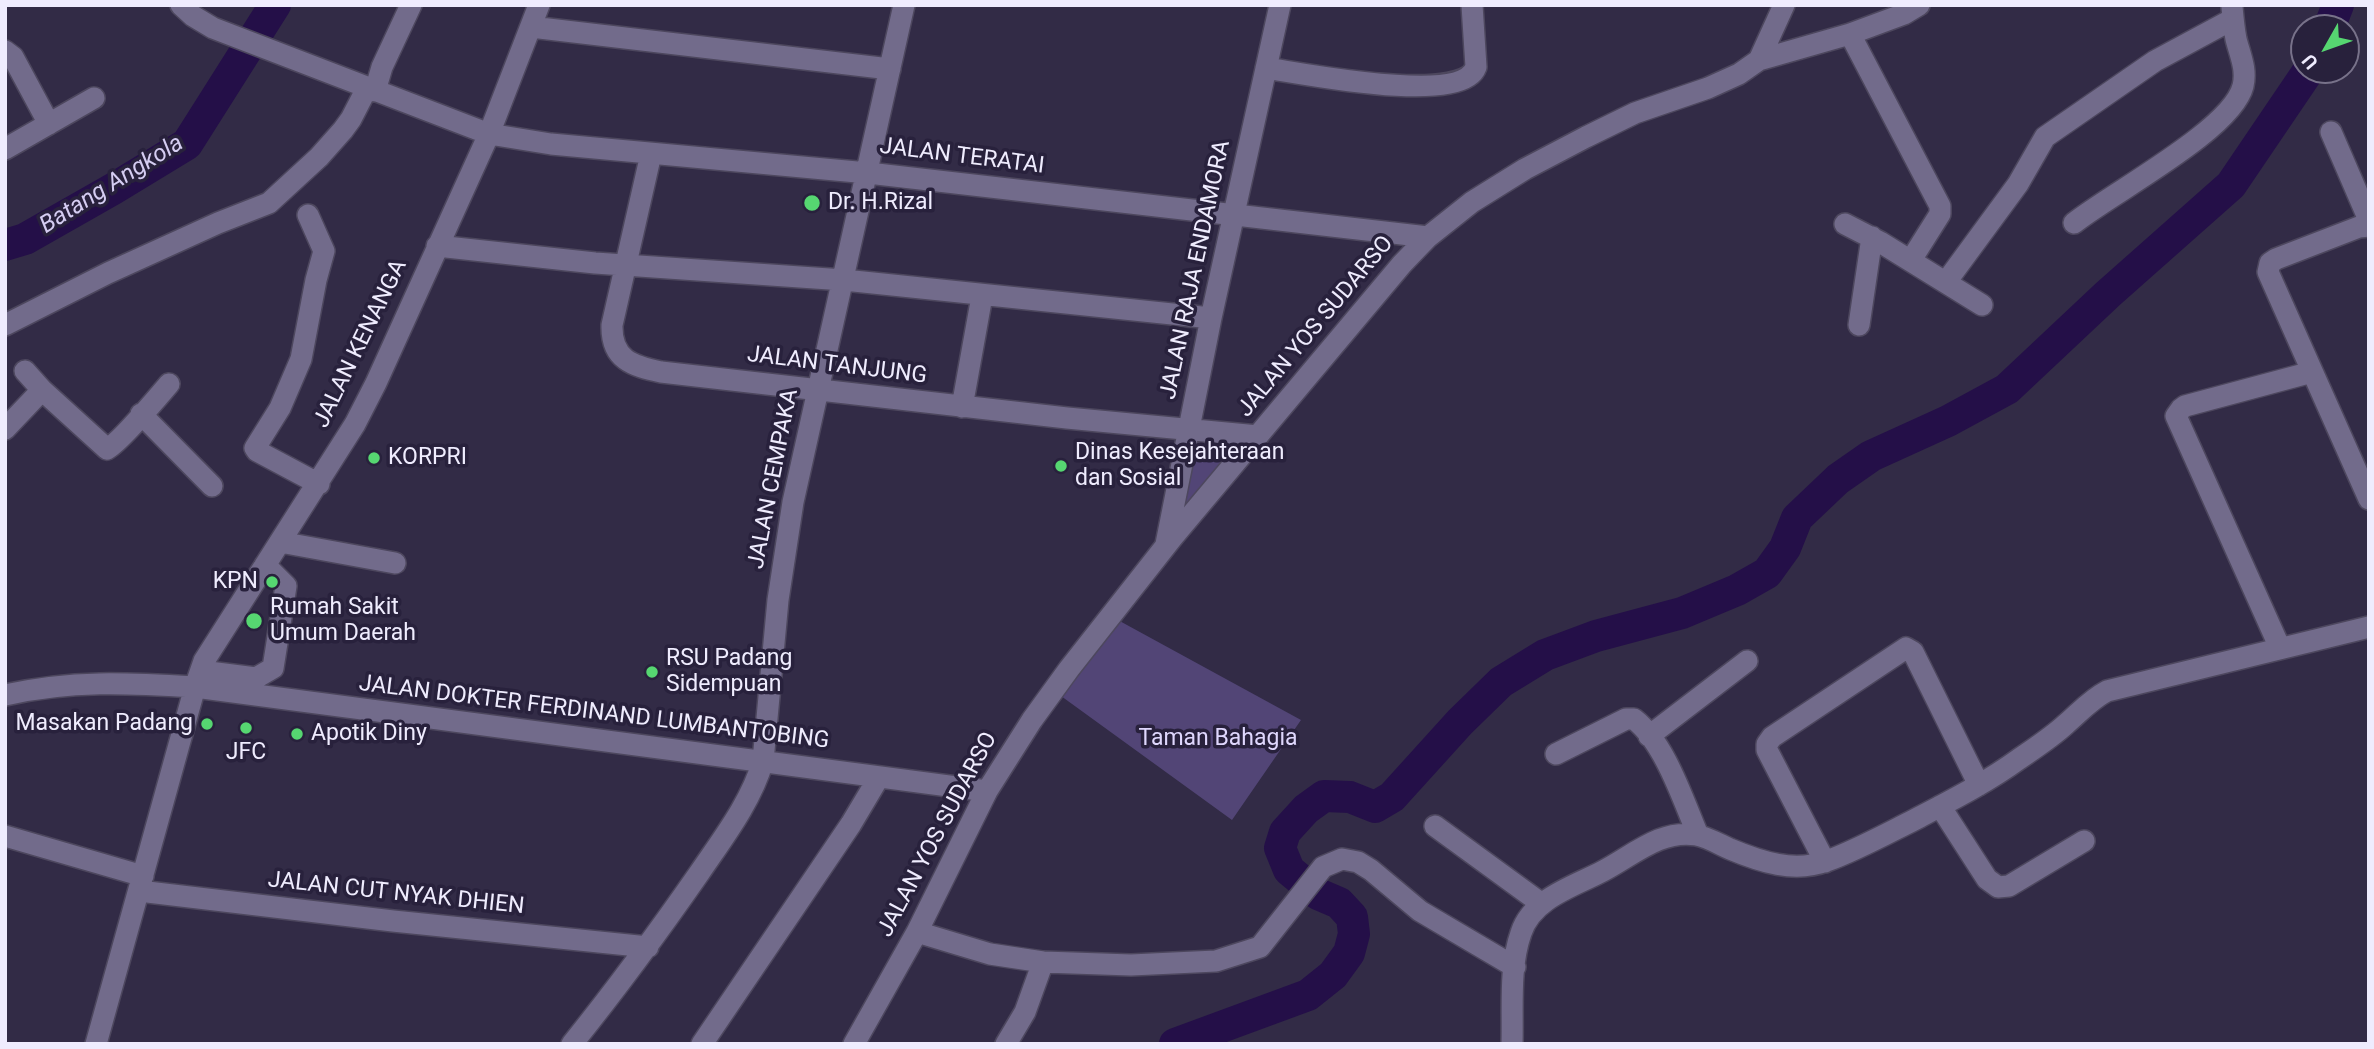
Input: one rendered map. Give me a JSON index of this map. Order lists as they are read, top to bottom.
{
  "streets": {
    "street": [
      "JALAN TERATAI",
      "JALAN RAJA ENDAMORA",
      "JALAN YOS SUDARSO",
      "JALAN KENANGA",
      "JALAN TANJUNG",
      "JALAN CEMPAKA",
      "JALAN DOKTER FERDINAND LUMBANTOBING",
      "JALAN CUT NYAK DHIEN"
    ]
  },
  "crossings": [
    ["JALAN TERATAI", "JALAN RAJA ENDAMORA"],
    ["JALAN TERATAI", "JALAN YOS SUDARSO"],
    ["JALAN TERATAI", "JALAN KENANGA"],
    ["JALAN TERATAI", "JALAN TANJUNG"],
    ["JALAN TERATAI", "JALAN CEMPAKA"],
    ["JALAN RAJA ENDAMORA", "JALAN YOS SUDARSO"],
    ["JALAN RAJA ENDAMORA", "JALAN TANJUNG"],
    ["JALAN YOS SUDARSO", "JALAN TANJUNG"],
    ["JALAN YOS SUDARSO", "JALAN DOKTER FERDINAND LUMBANTOBING"],
    ["JALAN KENANGA", "JALAN DOKTER FERDINAND LUMBANTOBING"],
    ["JALAN KENANGA", "JALAN CUT NYAK DHIEN"],
    ["JALAN TANJUNG", "JALAN CEMPAKA"],
    ["JALAN CEMPAKA", "JALAN DOKTER FERDINAND LUMBANTOBING"],
    ["JALAN CEMPAKA", "JALAN CUT NYAK DHIEN"]
  ],
  "water": ["Batang Angkola"],
  "parks": ["Taman Bahagia"],
  "places": [
    "Dr. H.Rizal",
    "KORPRI",
    "Dinas Kesejahteraan dan Sosial",
    "KPN",
    "Rumah Sakit Umum Daerah",
    "RSU Padang Sidempuan",
    "Masakan Padang",
    "JFC",
    "Apotik Diny"
  ],
  "north": "bottom left"
}
